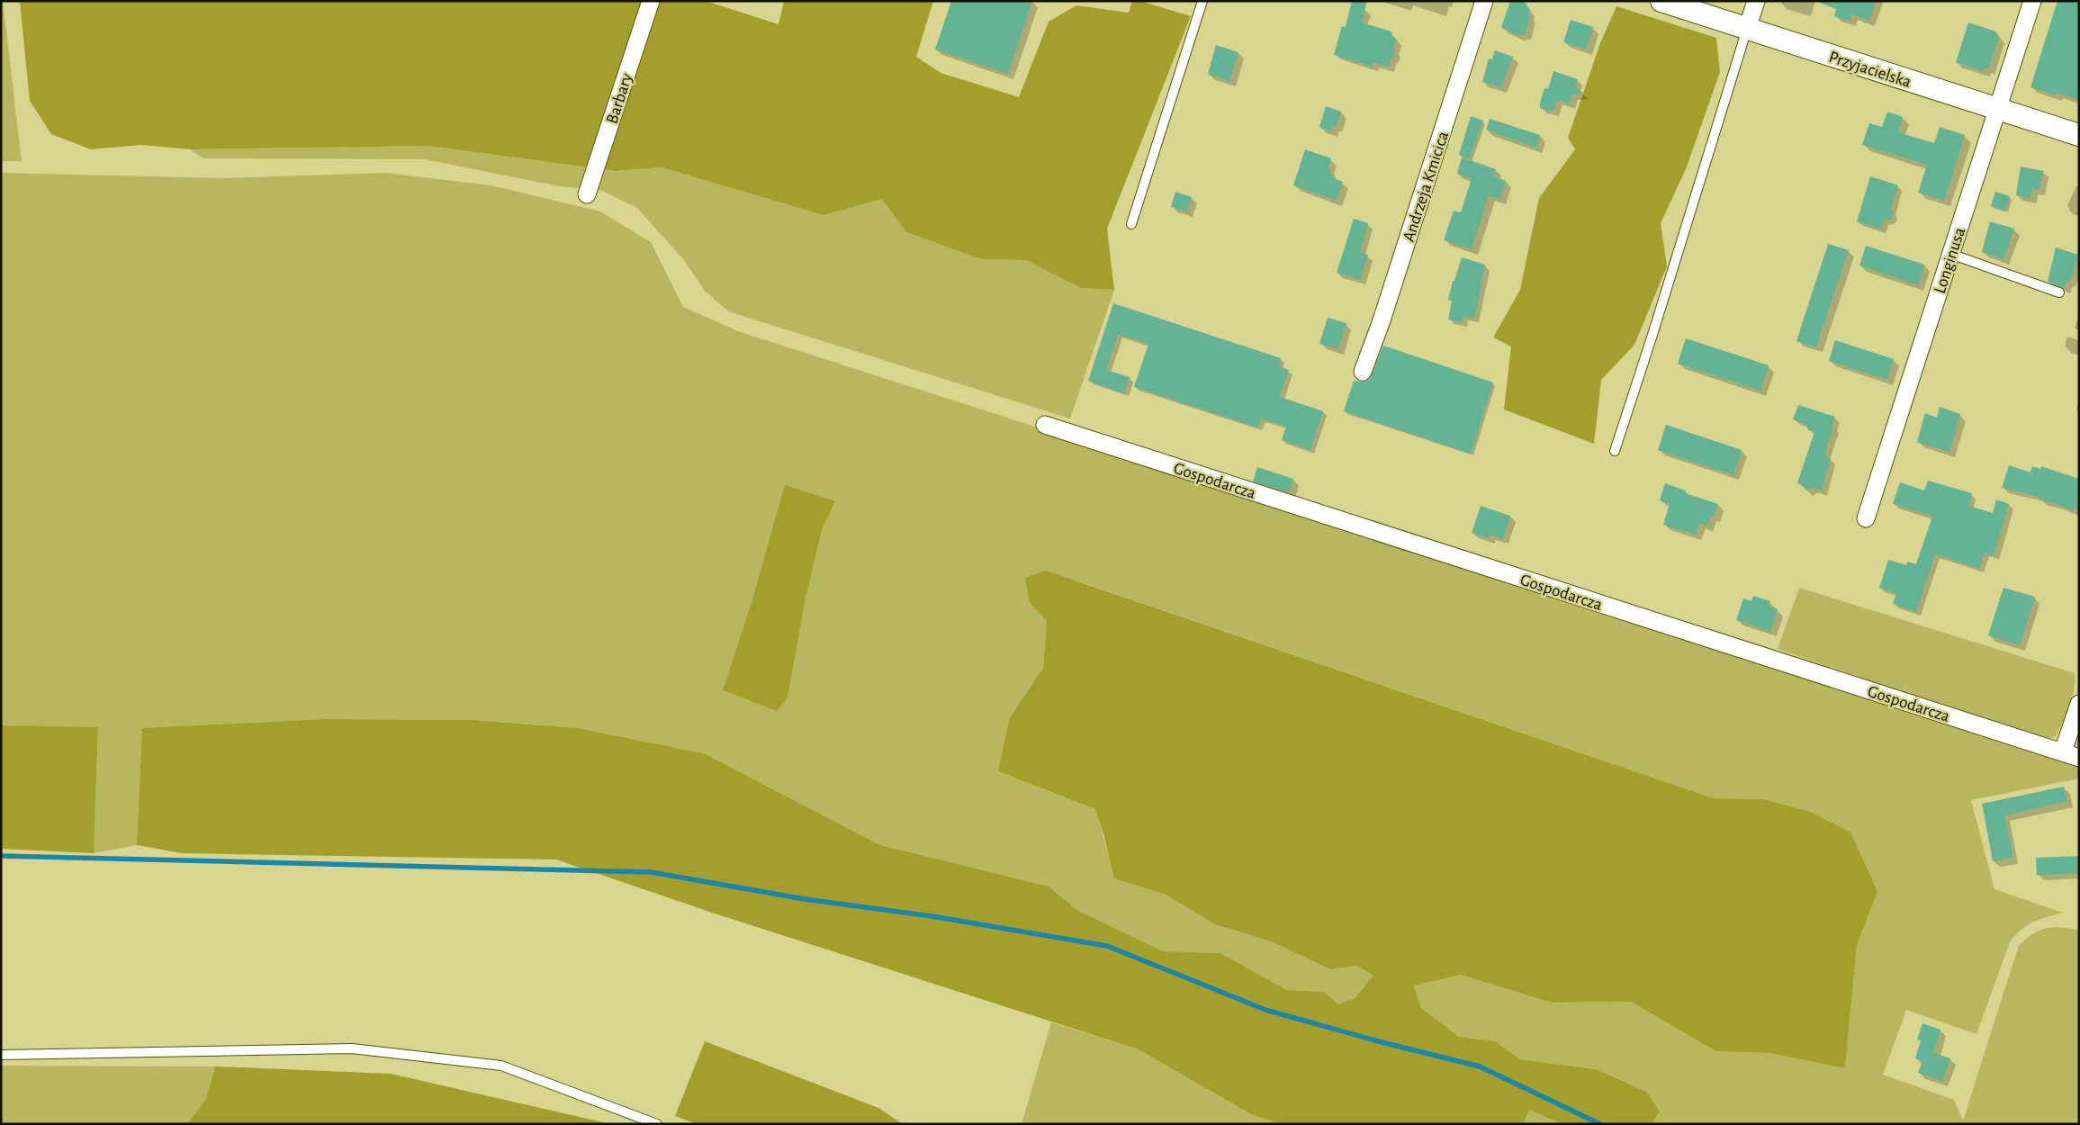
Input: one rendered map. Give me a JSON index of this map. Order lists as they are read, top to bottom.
{
  "streets": {
    "street": [
      "Przyjacielska",
      "Barbary",
      "Andrzeja Kmicica",
      "Longinusa",
      "Gospodarcza"
    ]
  },
  "crossings": [
    ["Przyjacielska", "Longinusa"]
  ]
}
